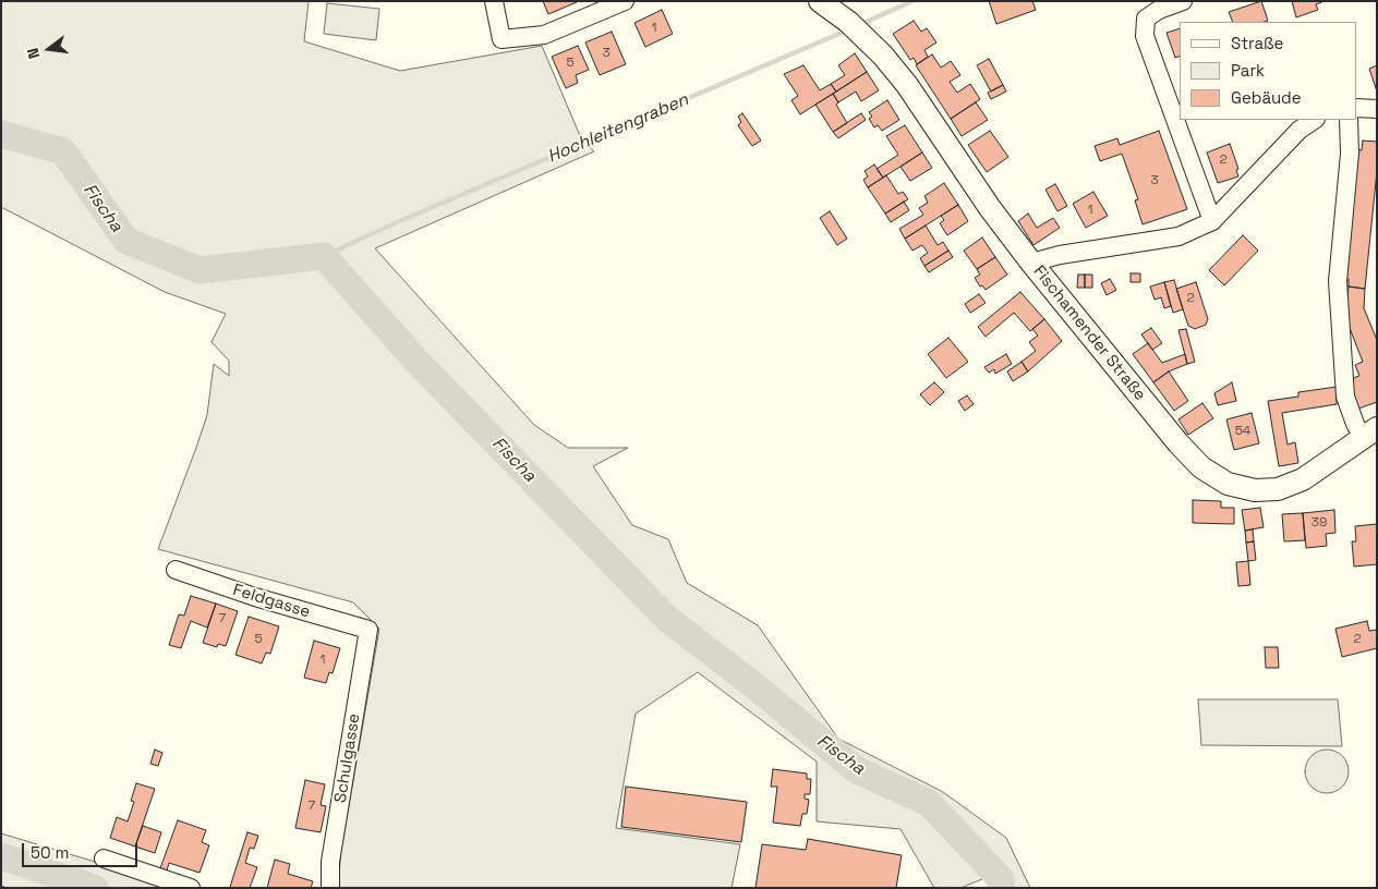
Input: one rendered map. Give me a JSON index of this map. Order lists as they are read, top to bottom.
{
  "streets": {
    "main road": ["Fischamender Straße"],
    "street": ["Feldgasse", "Schulgasse"]
  },
  "crossings": [
    ["Feldgasse", "Schulgasse"]
  ],
  "water": ["Hochleitengraben", "Fischa"],
  "house_numbers": [
    "1",
    "3",
    "5",
    "2",
    "3",
    "1",
    "2",
    "54",
    "39",
    "7",
    "5",
    "2",
    "1",
    "7"
  ],
  "legend": ["Straße", "Park", "Gebäude"],
  "scale_bar": "50 m",
  "north": "left"
}
